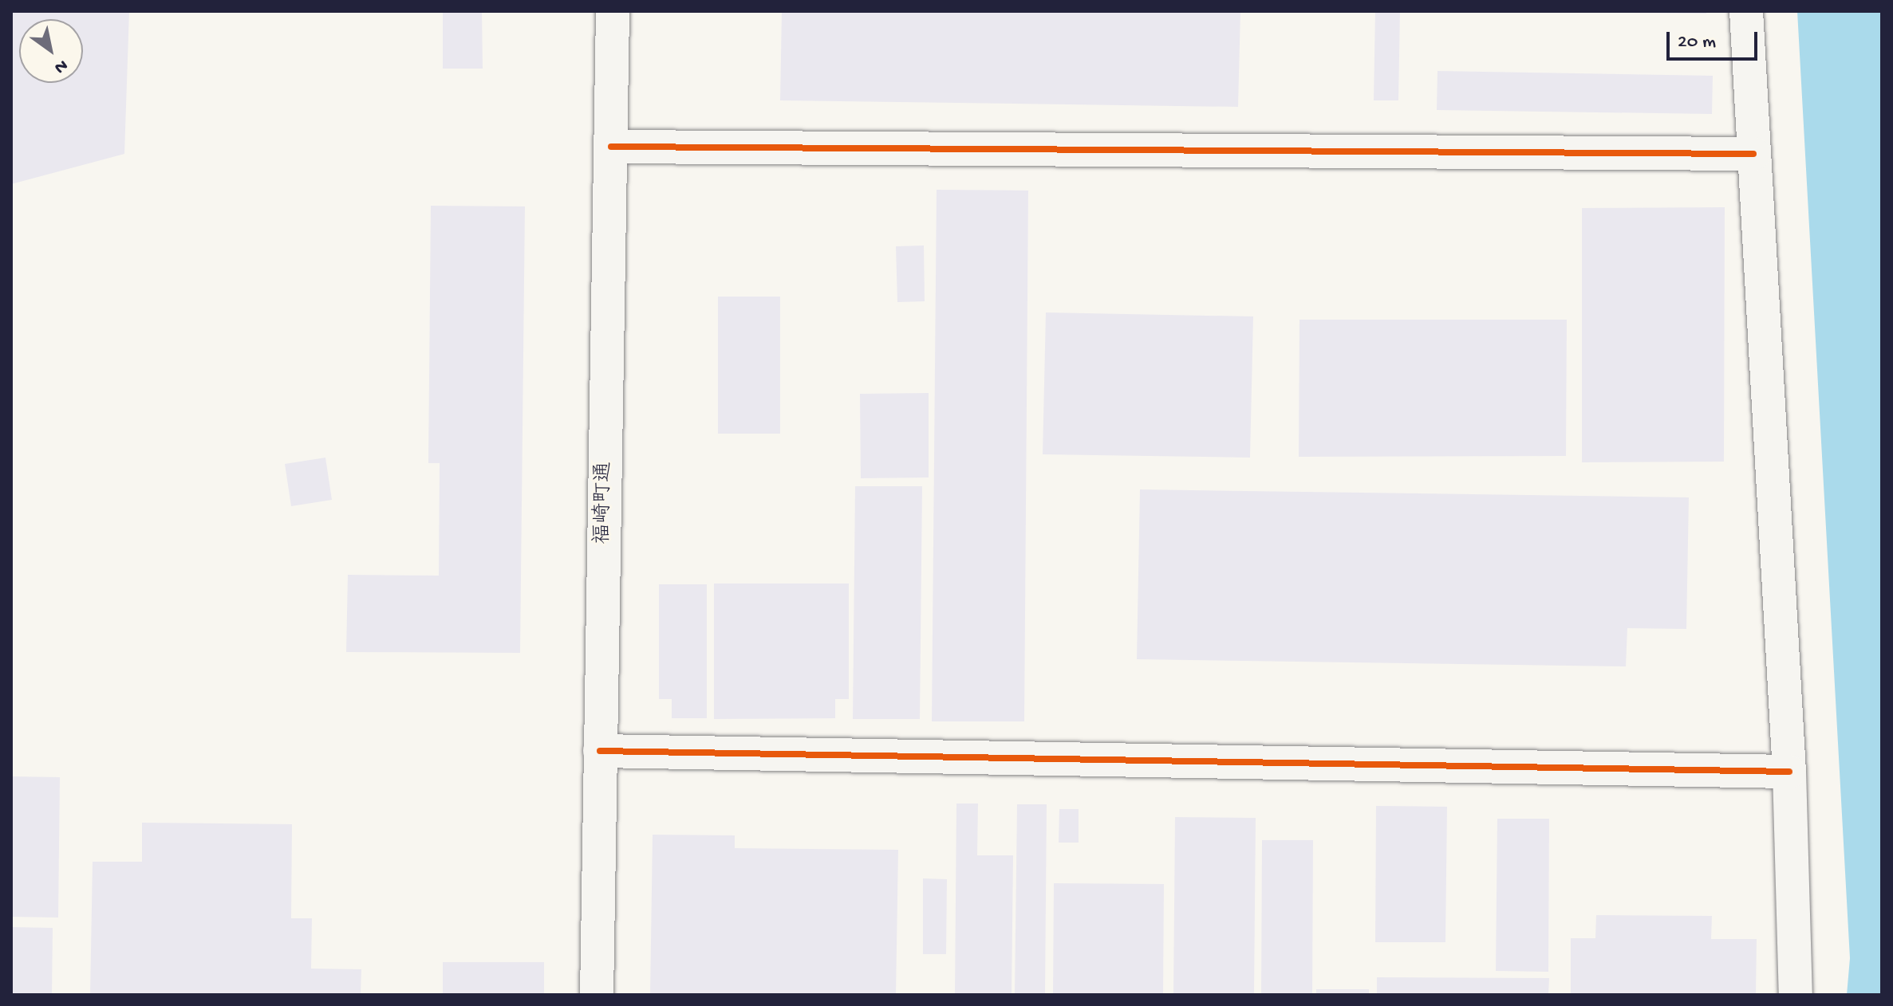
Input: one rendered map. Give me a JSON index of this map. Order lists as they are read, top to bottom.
{
  "streets": {
    "street": ["福崎町通"]
  },
  "scale_bar": "20 m",
  "north": "bottom right"
}
